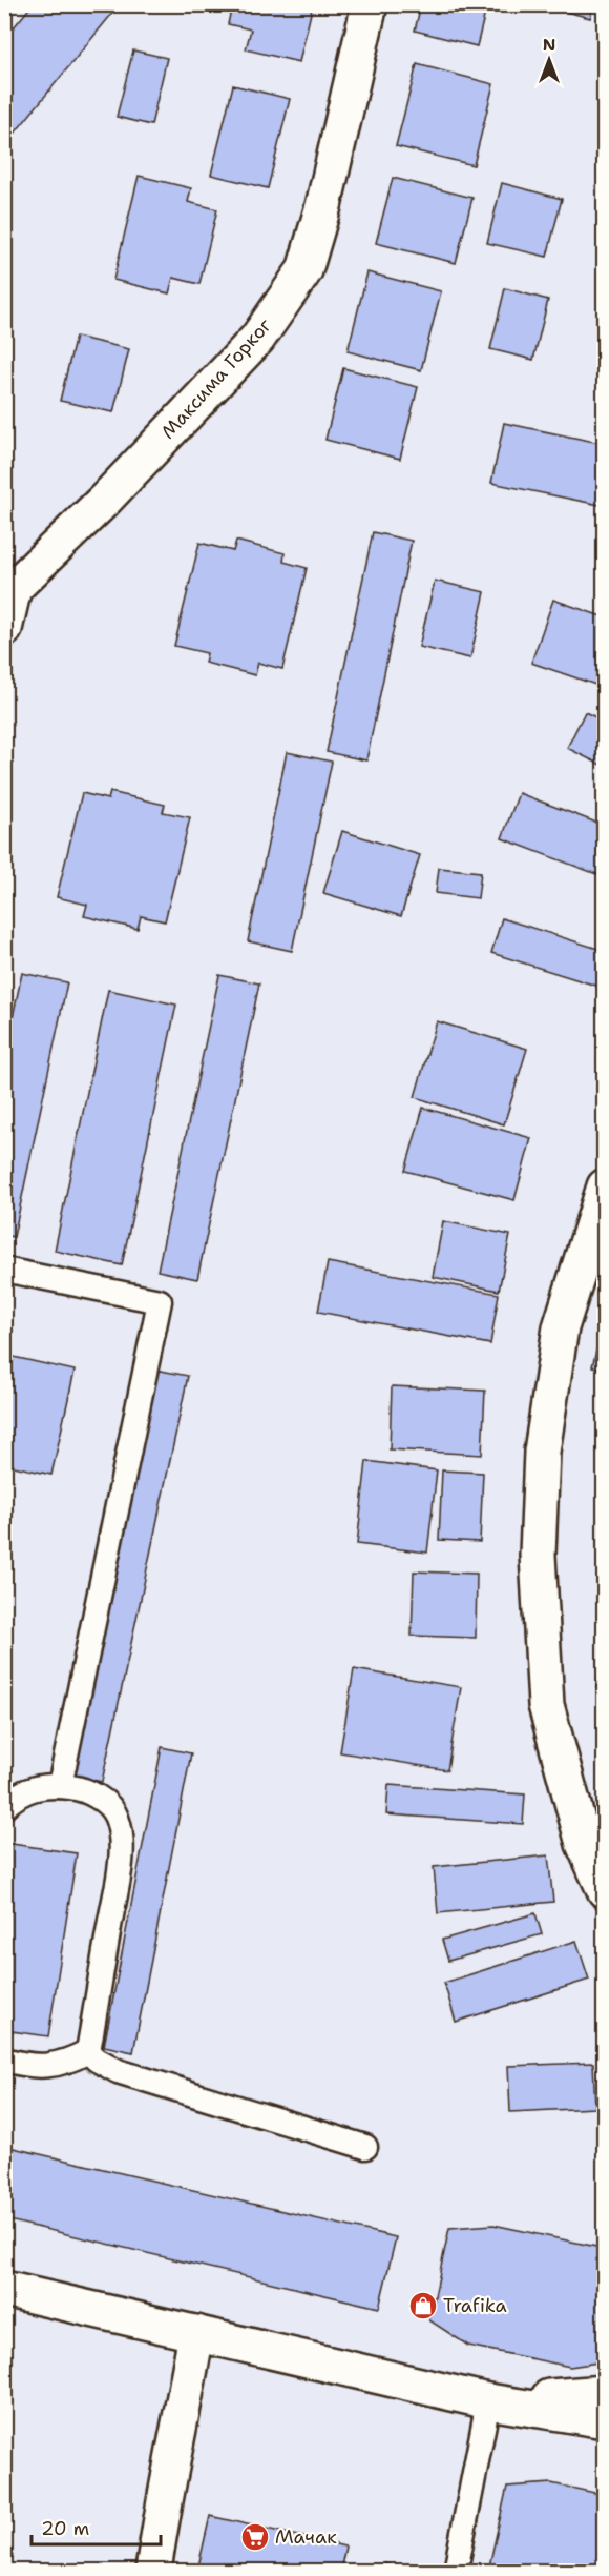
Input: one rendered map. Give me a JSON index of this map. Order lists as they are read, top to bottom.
{
  "streets": {
    "street": ["Максима Горког"]
  },
  "places": {
    "shop": ["Trafika"],
    "supermarket": ["Мачак"]
  },
  "scale_bar": "20 m",
  "north": "top"
}
